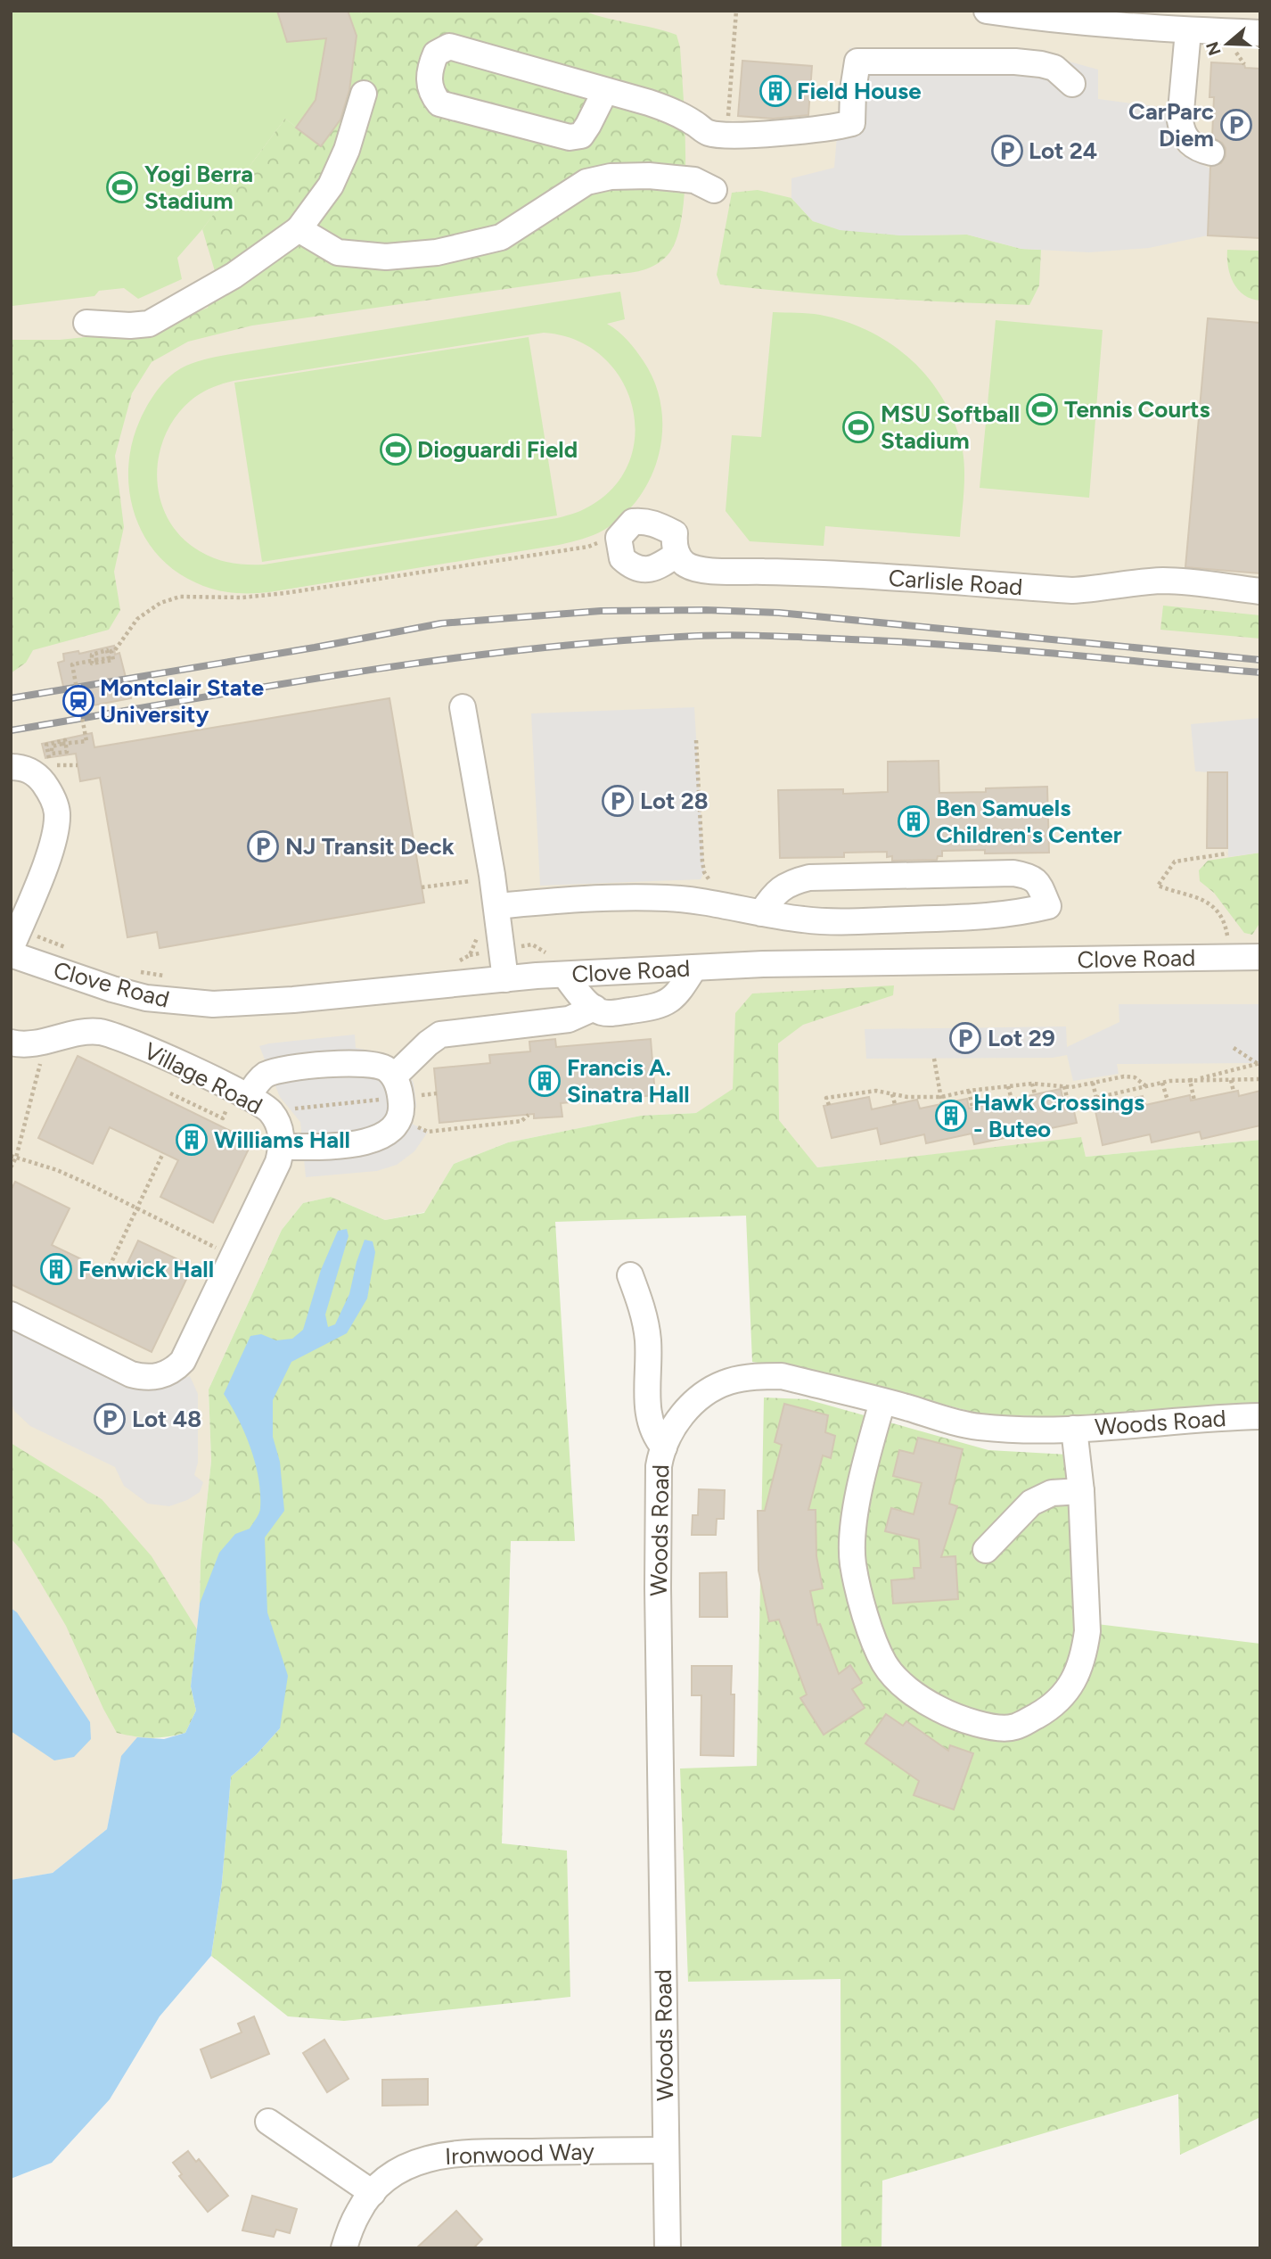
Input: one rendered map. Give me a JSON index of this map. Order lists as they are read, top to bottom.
{
  "streets": {
    "street": [
      "Carlisle Road",
      "Clove Road",
      "Village Road",
      "Woods Road",
      "Ironwood Way"
    ]
  },
  "crossings": [
    ["Woods Road", "Ironwood Way"]
  ],
  "places": {
    "building": [
      "Field House",
      "Ben Samuels Children's Center",
      "Francis A. Sinatra Hall",
      "Hawk Crossings - Buteo",
      "Williams Hall",
      "Fenwick Hall"
    ],
    "parking": [
      "CarParc Diem",
      "Lot 24",
      "Lot 28",
      "NJ Transit Deck",
      "Lot 29",
      "Lot 48"
    ],
    "sports": [
      "Yogi Berra Stadium",
      "Tennis Courts",
      "MSU Softball Stadium",
      "Dioguardi Field"
    ],
    "station": ["Montclair State University"]
  },
  "north": "left"
}
